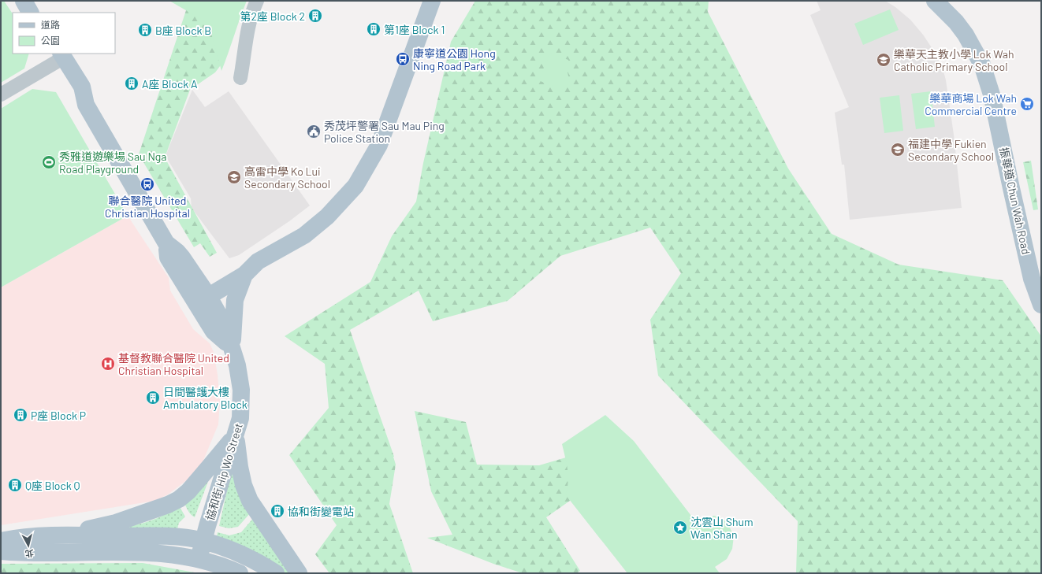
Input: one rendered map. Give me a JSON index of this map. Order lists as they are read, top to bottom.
{
  "streets": {
    "main road": ["振華道 Chun Wah Road", "協和街 Hip Wo Street"]
  },
  "places": {
    "building": [
      "第2座 Block 2",
      "第1座 Block 1",
      "B座 Block B",
      "A座 Block A",
      "日間醫護大樓 Ambulatory Block",
      "P座 Block P",
      "Q座 Block Q",
      "協和街變電站"
    ],
    "bus stop": ["康寧道公園 Hong Ning Road Park", "聯合醫院 United Christian Hospital"],
    "school or university": ["樂華天主教小學 Lok Wah Catholic Primary School", "福建中學 Fukien Secondary School", "高雷中學 Ko Lui Secondary School"],
    "supermarket": ["樂華商場 Lok Wah Commercial Centre"],
    "public building": ["秀茂坪警署 Sau Mau Ping Police Station"],
    "sports": ["秀雅道遊樂場 Sau Nga Road Playground"],
    "hospital": ["基督教聯合醫院 United Christian Hospital"],
    "place": ["沈雲山 Shum Wan Shan"]
  },
  "legend": ["道路", "公園"],
  "north": "bottom"
}
